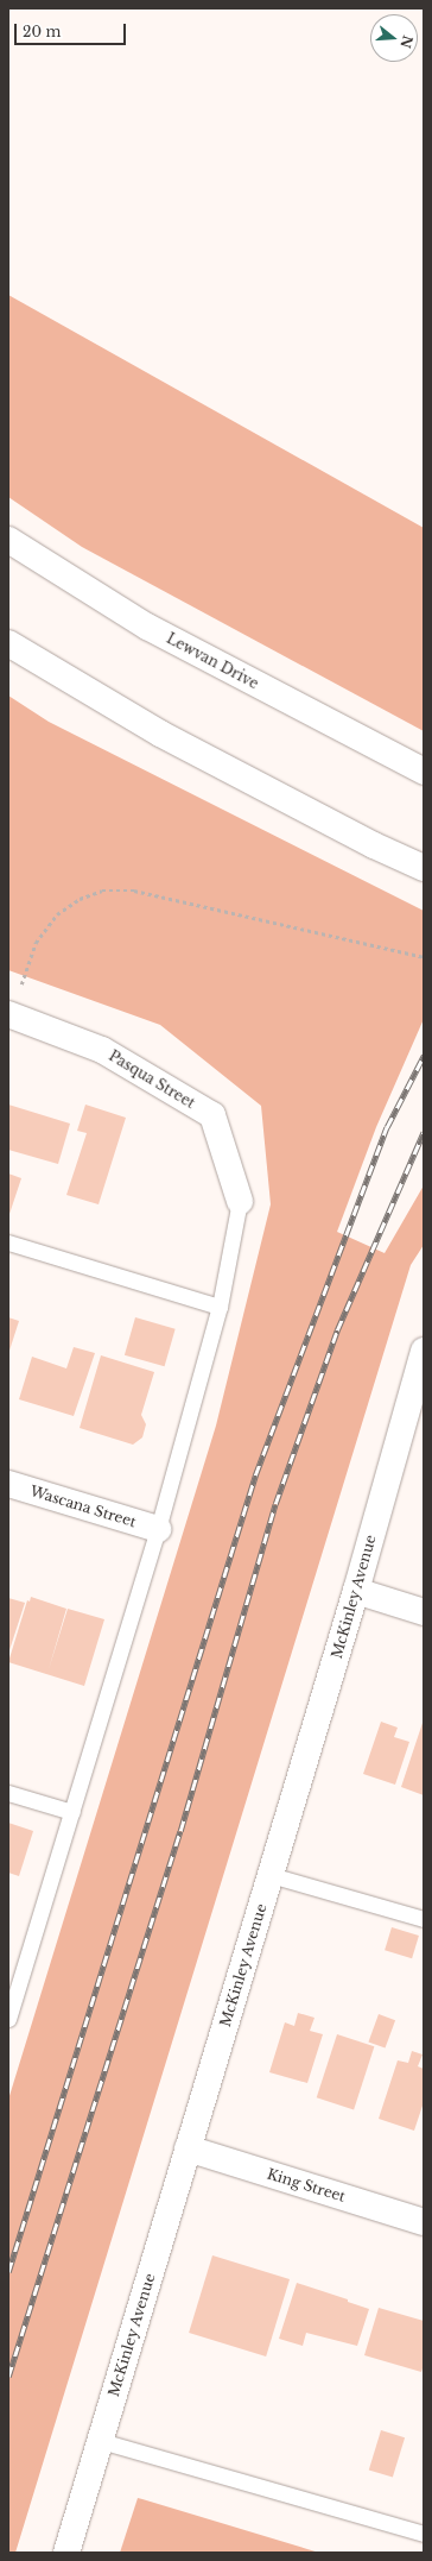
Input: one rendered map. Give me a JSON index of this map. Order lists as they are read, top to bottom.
{
  "streets": {
    "street": [
      "Lewvan Drive",
      "Pasqua Street",
      "Wascana Street",
      "McKinley Avenue",
      "King Street"
    ]
  },
  "crossings": [
    ["McKinley Avenue", "King Street"]
  ],
  "scale_bar": "20 m",
  "north": "right"
}
